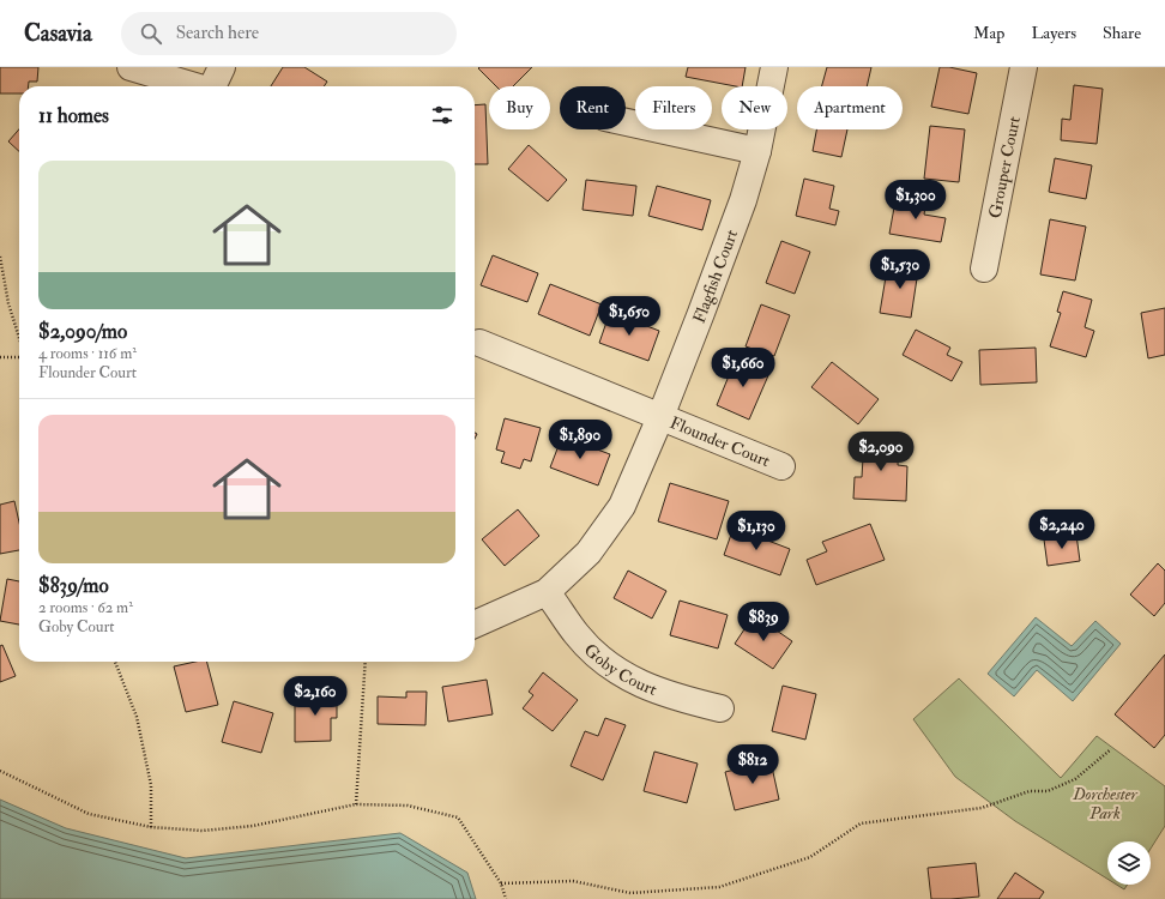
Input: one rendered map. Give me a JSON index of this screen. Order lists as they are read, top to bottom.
{
  "streets": {
    "street": [
      "Grouper Court",
      "Flagfish Court",
      "Flounder Court",
      "Goby Court"
    ]
  },
  "crossings": [
    ["Flagfish Court", "Flounder Court"],
    ["Flagfish Court", "Goby Court"]
  ],
  "parks": ["Dorchester Park"],
  "page": {
    "header": "Casavia",
    "search": "Search here",
    "nav": ["Map", "Layers", "Share"],
    "chip": [
      "Buy",
      "Rent",
      "Filters",
      "New",
      "Apartment"
    ],
    "heading": "11 homes",
    "list": [
      {
        "name": "$2,090/mo",
        "note": "4 rooms · 116 m² · Flounder Court"
      },
      {
        "name": "$839/mo",
        "note": "2 rooms · 62 m² · Goby Court"
      }
    ],
    "price": [
      "$1,300",
      "$1,530",
      "$1,650",
      "$1,660",
      "$1,890",
      "$2,090",
      "$2,240",
      "$1,130",
      "$839",
      "$2,160",
      "$812"
    ]
  }
}
